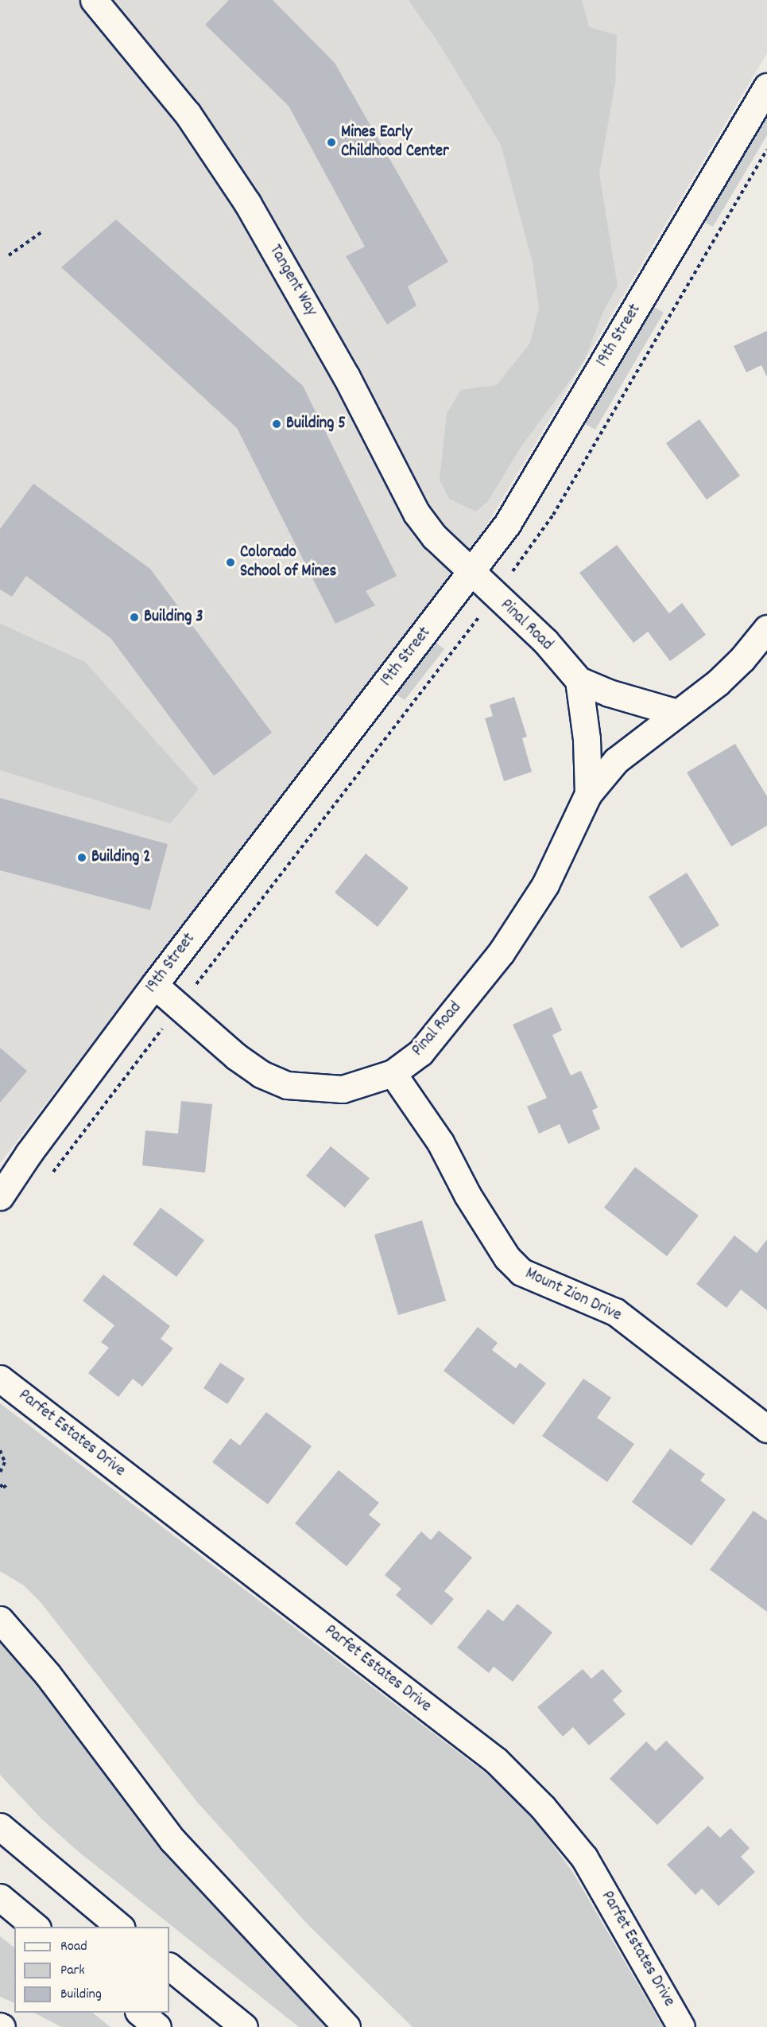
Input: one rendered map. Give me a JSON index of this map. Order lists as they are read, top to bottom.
{
  "streets": {
    "main road": [
      "Tangent Way",
      "19th Street",
      "Pinal Road",
      "Mount Zion Drive",
      "Parfet Estates Drive"
    ]
  },
  "crossings": [
    ["Tangent Way", "19th Street"],
    ["Tangent Way", "Pinal Road"],
    ["19th Street", "Pinal Road"],
    ["Pinal Road", "Mount Zion Drive"]
  ],
  "places": [
    "Mines Early Childhood Center",
    "Building 5",
    "Colorado School of Mines",
    "Building 3",
    "Building 2"
  ],
  "legend": ["Road", "Park", "Building"]
}
